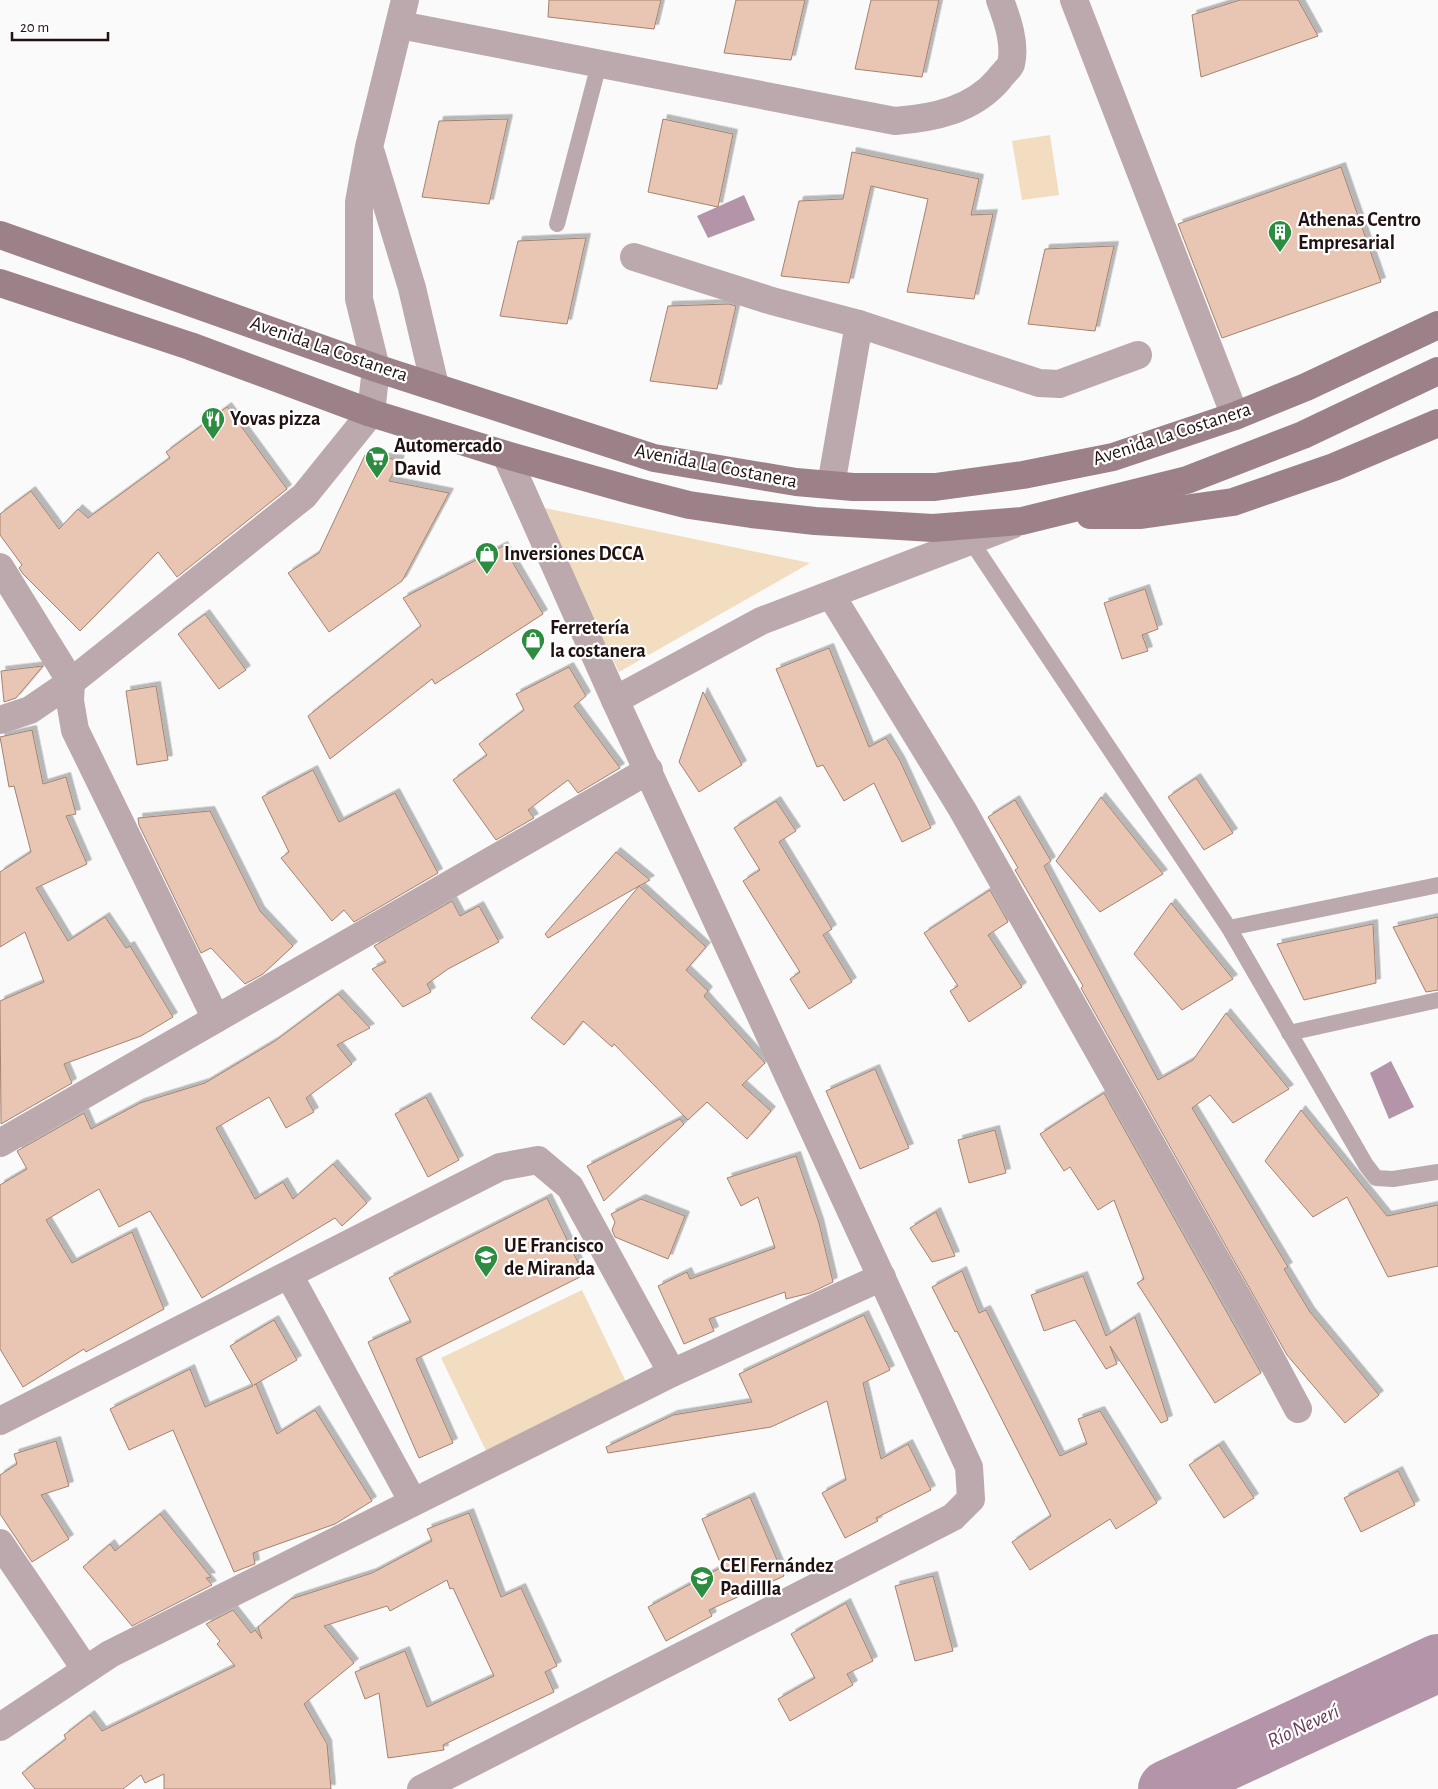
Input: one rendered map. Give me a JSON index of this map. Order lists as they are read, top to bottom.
{
  "streets": {
    "street": ["Avenida La Costanera"]
  },
  "water": ["Río Neverí"],
  "places": {
    "building": ["Athenas Centro Empresarial"],
    "restaurant": ["Yovas pizza"],
    "supermarket": ["Automercado David"],
    "shop": ["Inversiones DCCA", "Ferretería la costanera"],
    "school or university": ["UE Francisco de Miranda", "CEI Fernández Padillla"]
  },
  "scale_bar": "20 m"
}
